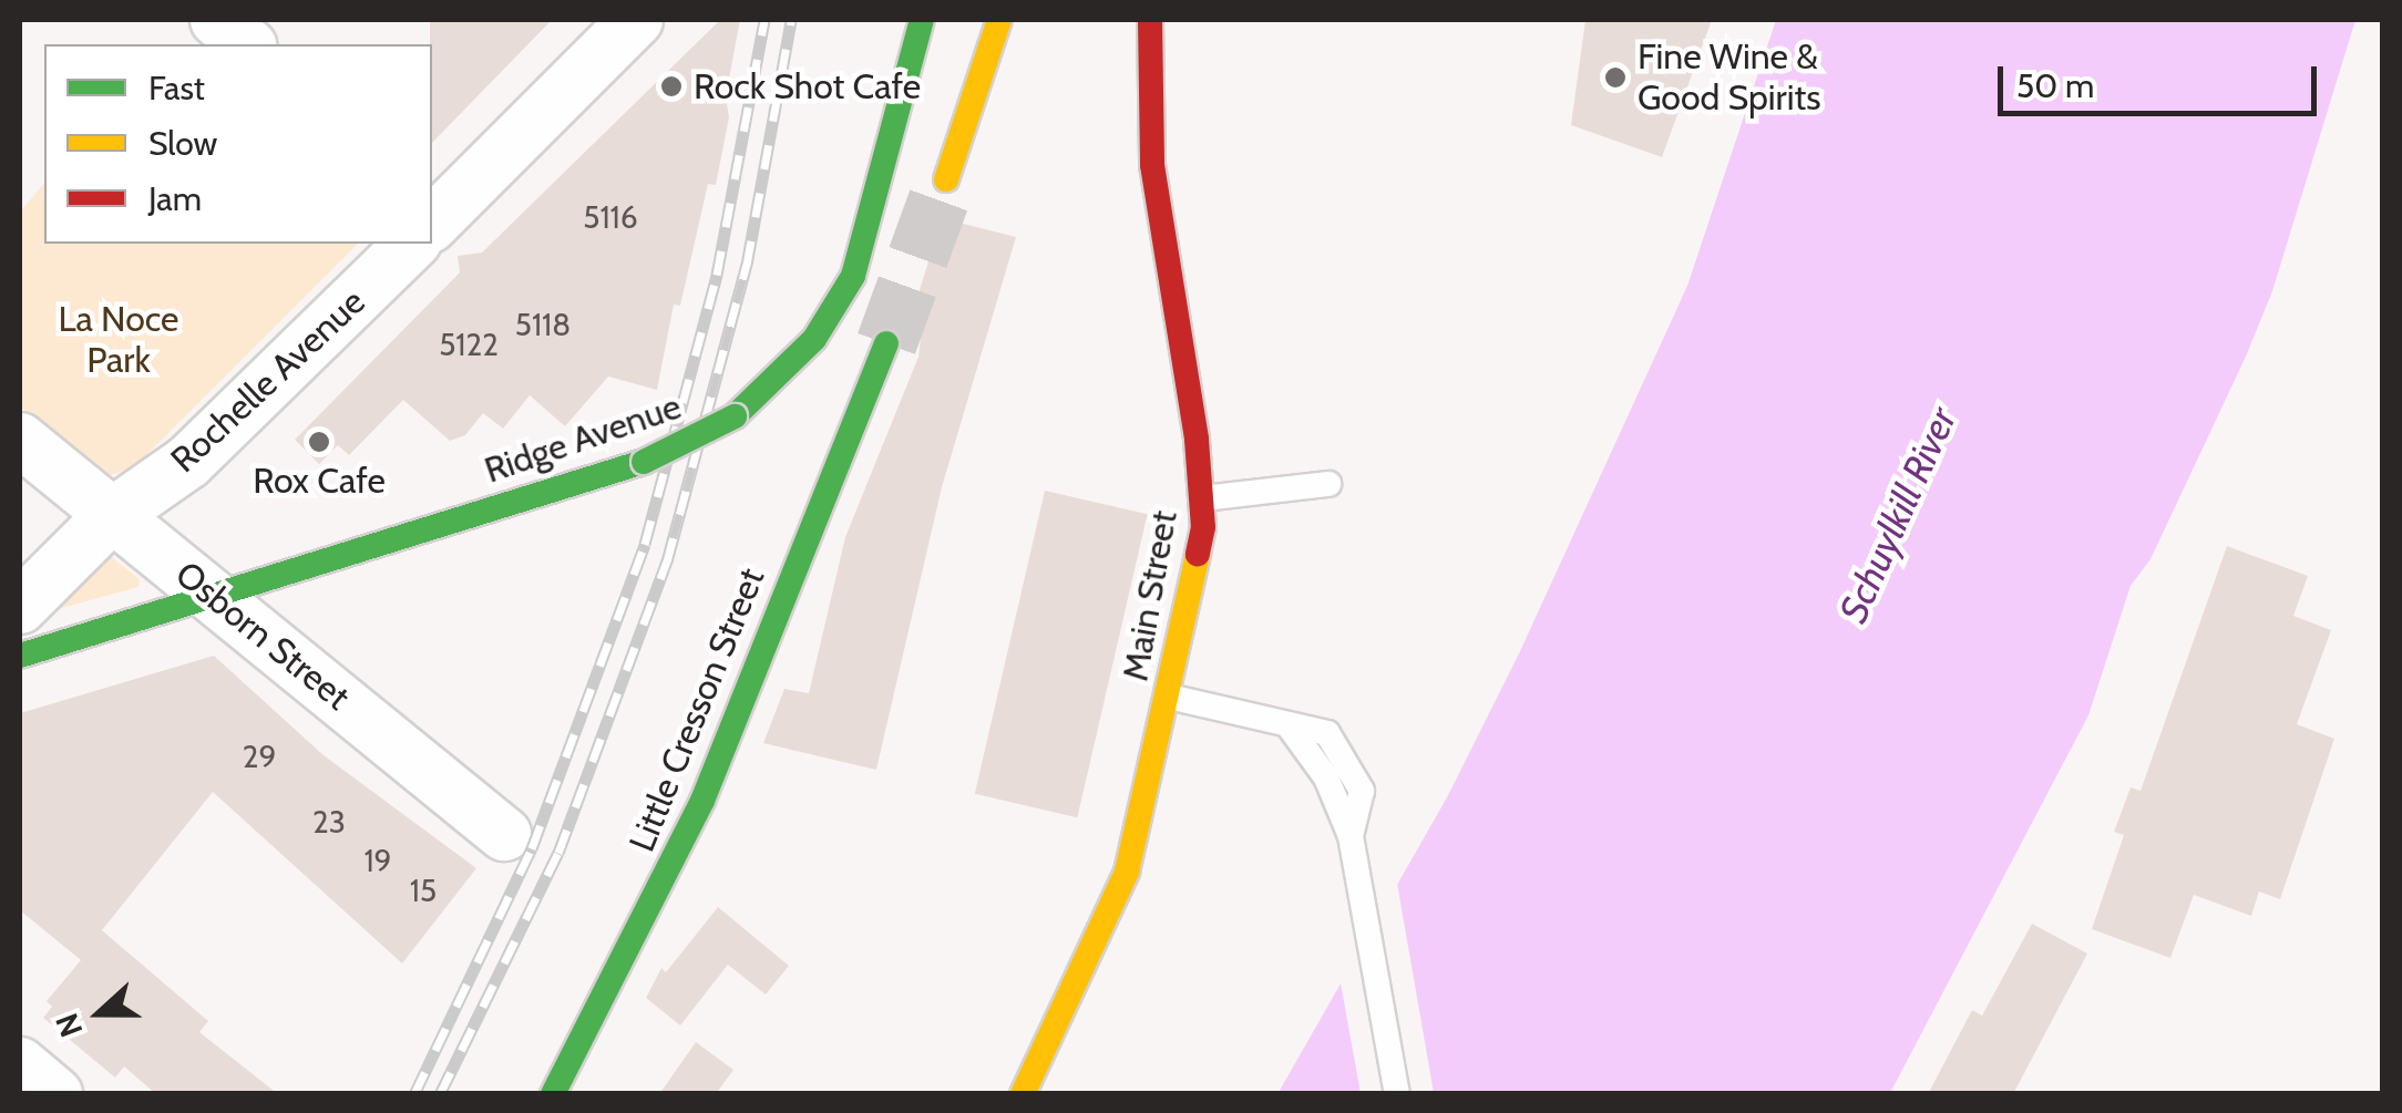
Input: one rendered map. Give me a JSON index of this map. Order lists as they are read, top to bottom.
{
  "streets": {
    "street": [
      "Rochelle Avenue",
      "Ridge Avenue",
      "Main Street",
      "Osborn Street",
      "Little Cresson Street"
    ]
  },
  "crossings": [
    ["Rochelle Avenue", "Osborn Street"],
    ["Ridge Avenue", "Osborn Street"]
  ],
  "water": ["Schuylkill River"],
  "parks": ["La Noce Park"],
  "places": ["Fine Wine & Good Spirits", "Rock Shot Cafe", "Rox Cafe"],
  "house_numbers": [
    "5116",
    "5118",
    "5122",
    "29",
    "23",
    "19",
    "15"
  ],
  "legend": ["Fast", "Slow", "Jam"],
  "scale_bar": "50 m",
  "north": "left"
}
